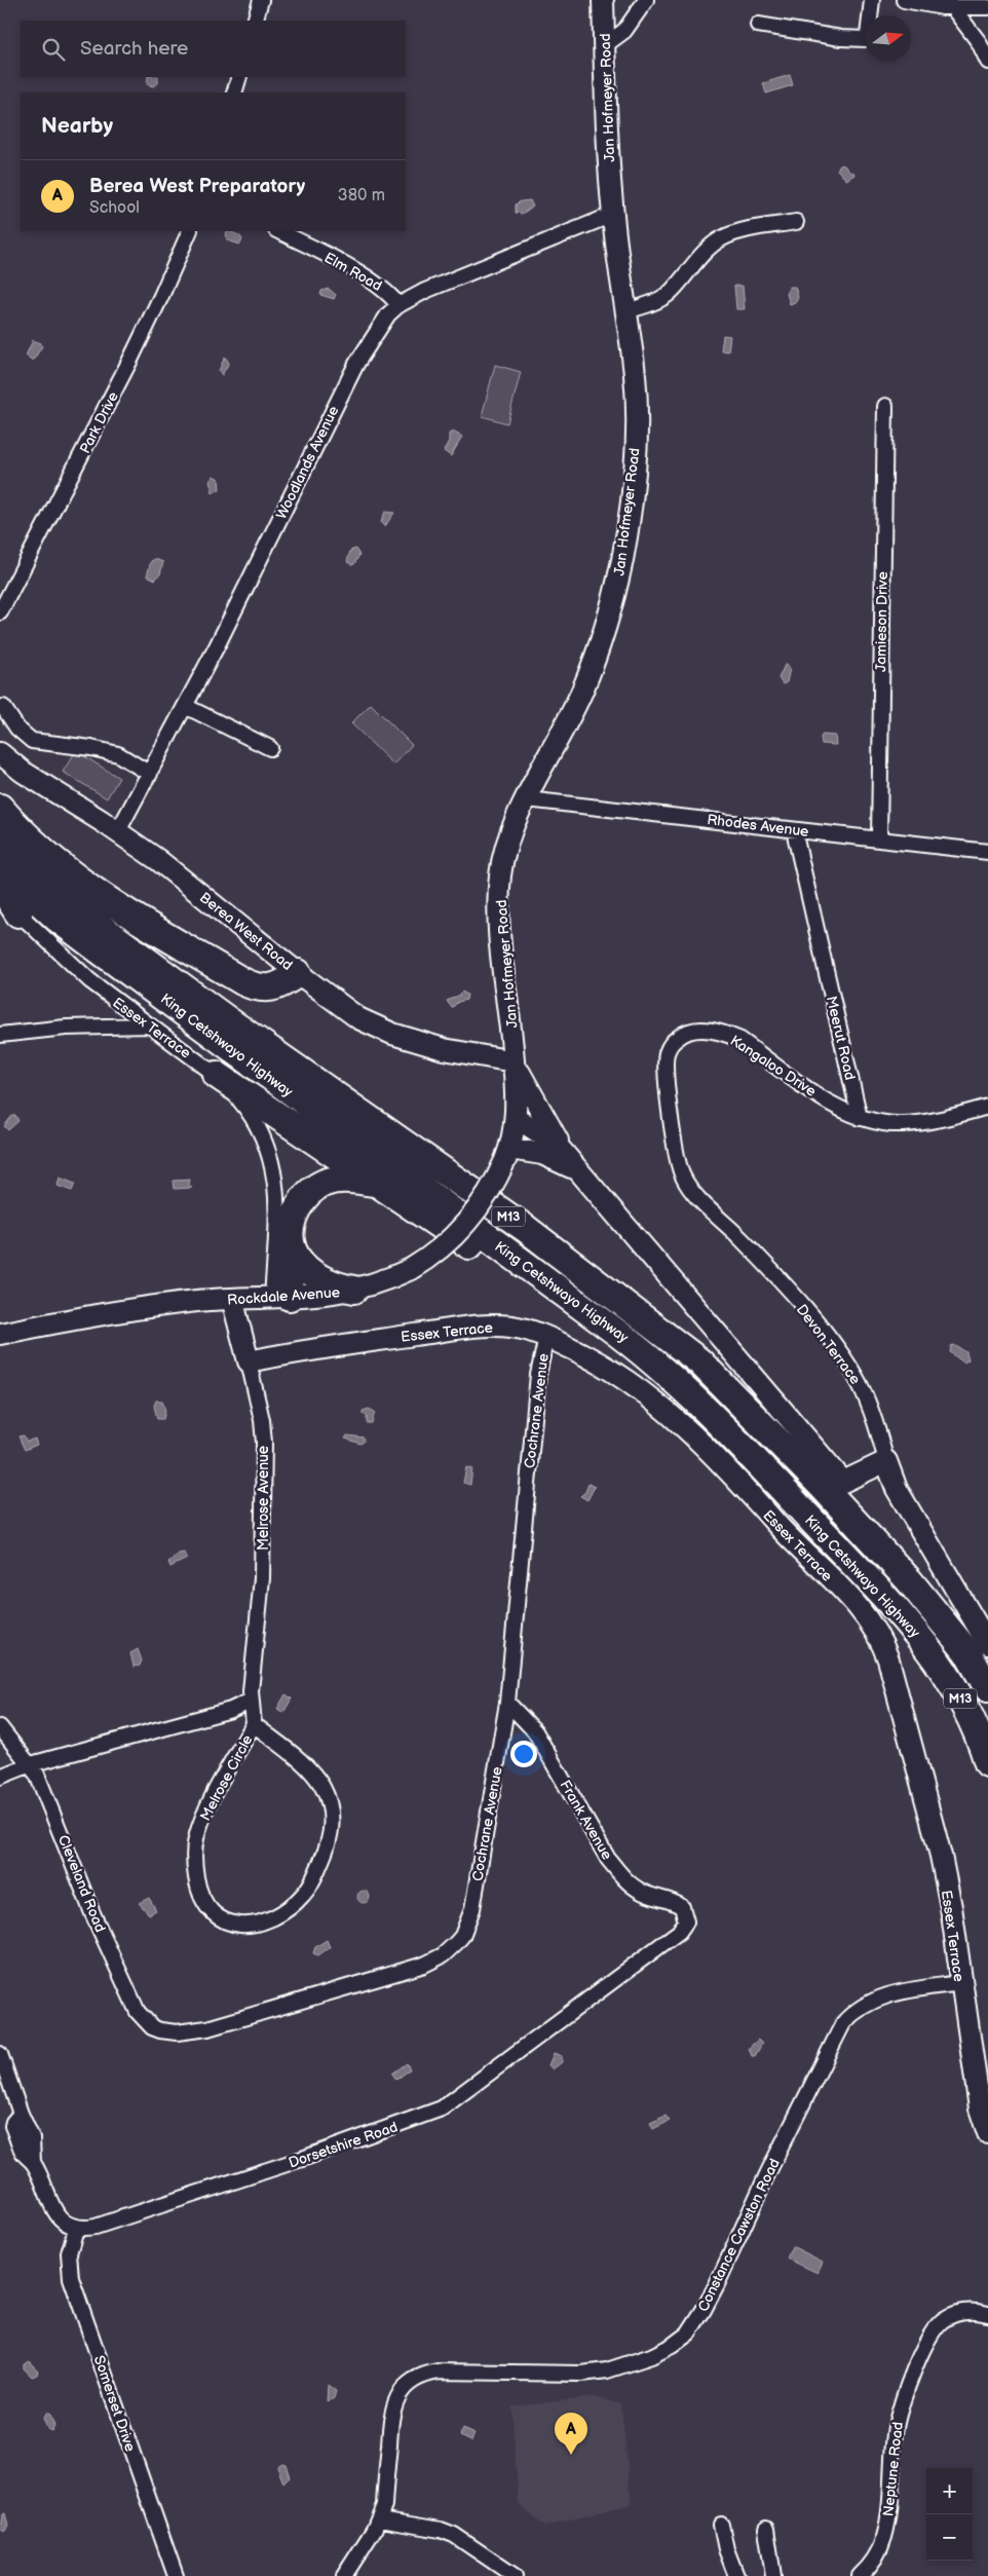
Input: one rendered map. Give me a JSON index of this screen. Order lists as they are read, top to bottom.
{
  "streets": {
    "highway": ["King Cetshwayo Highway", "M13"],
    "street": [
      "Jan Hofmeyer Road",
      "Elm Road",
      "Park Drive",
      "Woodlands Avenue",
      "Jamieson Drive",
      "Rhodes Avenue",
      "Berea West Road",
      "Essex Terrace",
      "Meerut Road",
      "Kangaloo Drive",
      "Rockdale Avenue",
      "Devon Terrace",
      "Cochrane Avenue",
      "Melrose Avenue",
      "Melrose Circle",
      "Frank Avenue",
      "Cleveland Road",
      "Dorsetshire Road",
      "Constance Cawston Road",
      "Somerset Drive",
      "Neptune Road"
    ]
  },
  "crossings": [
    ["Jan Hofmeyer Road", "Woodlands Avenue"],
    ["Jan Hofmeyer Road", "Rhodes Avenue"],
    ["Jan Hofmeyer Road", "Berea West Road"],
    ["Jan Hofmeyer Road", "Rockdale Avenue"],
    ["Elm Road", "Woodlands Avenue"],
    ["Woodlands Avenue", "Berea West Road"],
    ["Jamieson Drive", "Rhodes Avenue"],
    ["Rhodes Avenue", "Meerut Road"],
    ["Berea West Road", "Rockdale Avenue"],
    ["Essex Terrace", "Rockdale Avenue"],
    ["Essex Terrace", "Cochrane Avenue"],
    ["Essex Terrace", "Melrose Avenue"],
    ["Essex Terrace", "Constance Cawston Road"],
    ["Meerut Road", "Kangaloo Drive"],
    ["Kangaloo Drive", "Devon Terrace"],
    ["Rockdale Avenue", "Melrose Avenue"],
    ["Cochrane Avenue", "Frank Avenue"],
    ["Cochrane Avenue", "Cleveland Road"],
    ["Melrose Avenue", "Melrose Circle"],
    ["Frank Avenue", "Dorsetshire Road"],
    ["Dorsetshire Road", "Somerset Drive"]
  ],
  "north": "right",
  "page": {
    "search": "Search here",
    "heading": "Nearby",
    "list": [
      {
        "mark": "A",
        "name": "Berea West Preparatory",
        "note": "School",
        "value": "380 m"
      }
    ],
    "pins": "A",
    "map_buttons": ["+", "−"]
  }
}
